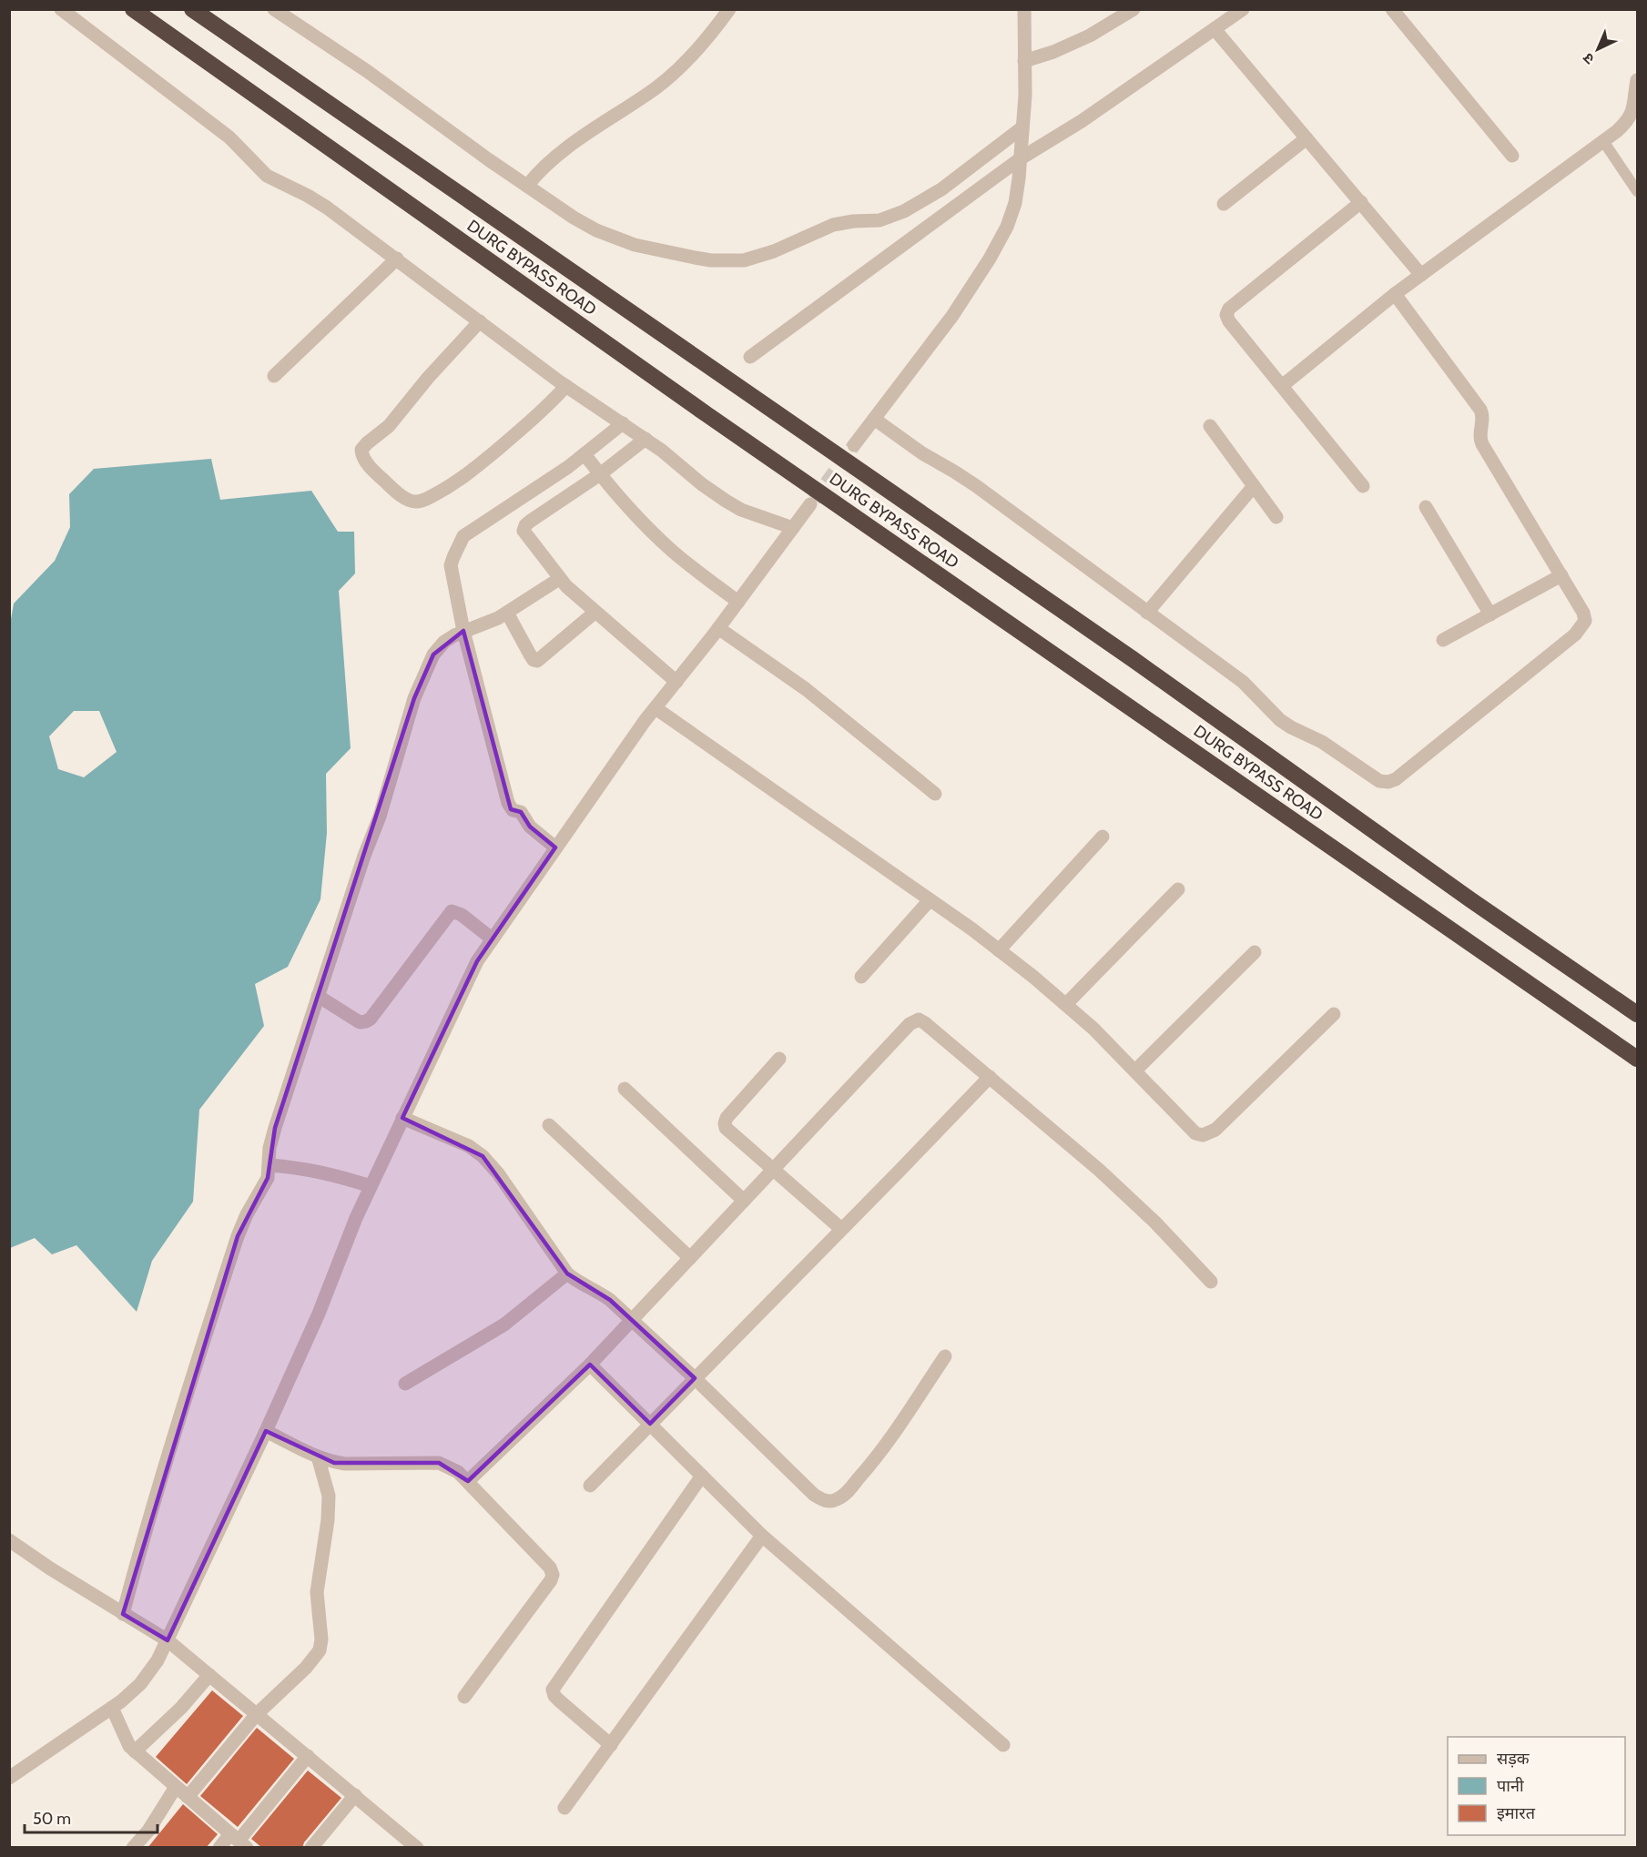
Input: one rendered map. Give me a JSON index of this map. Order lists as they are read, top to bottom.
{
  "streets": {
    "highway": ["DURG BYPASS ROAD"]
  },
  "legend": ["सड़क", "पानी", "इमारत"],
  "scale_bar": "50 m",
  "north": "bottom left"
}
